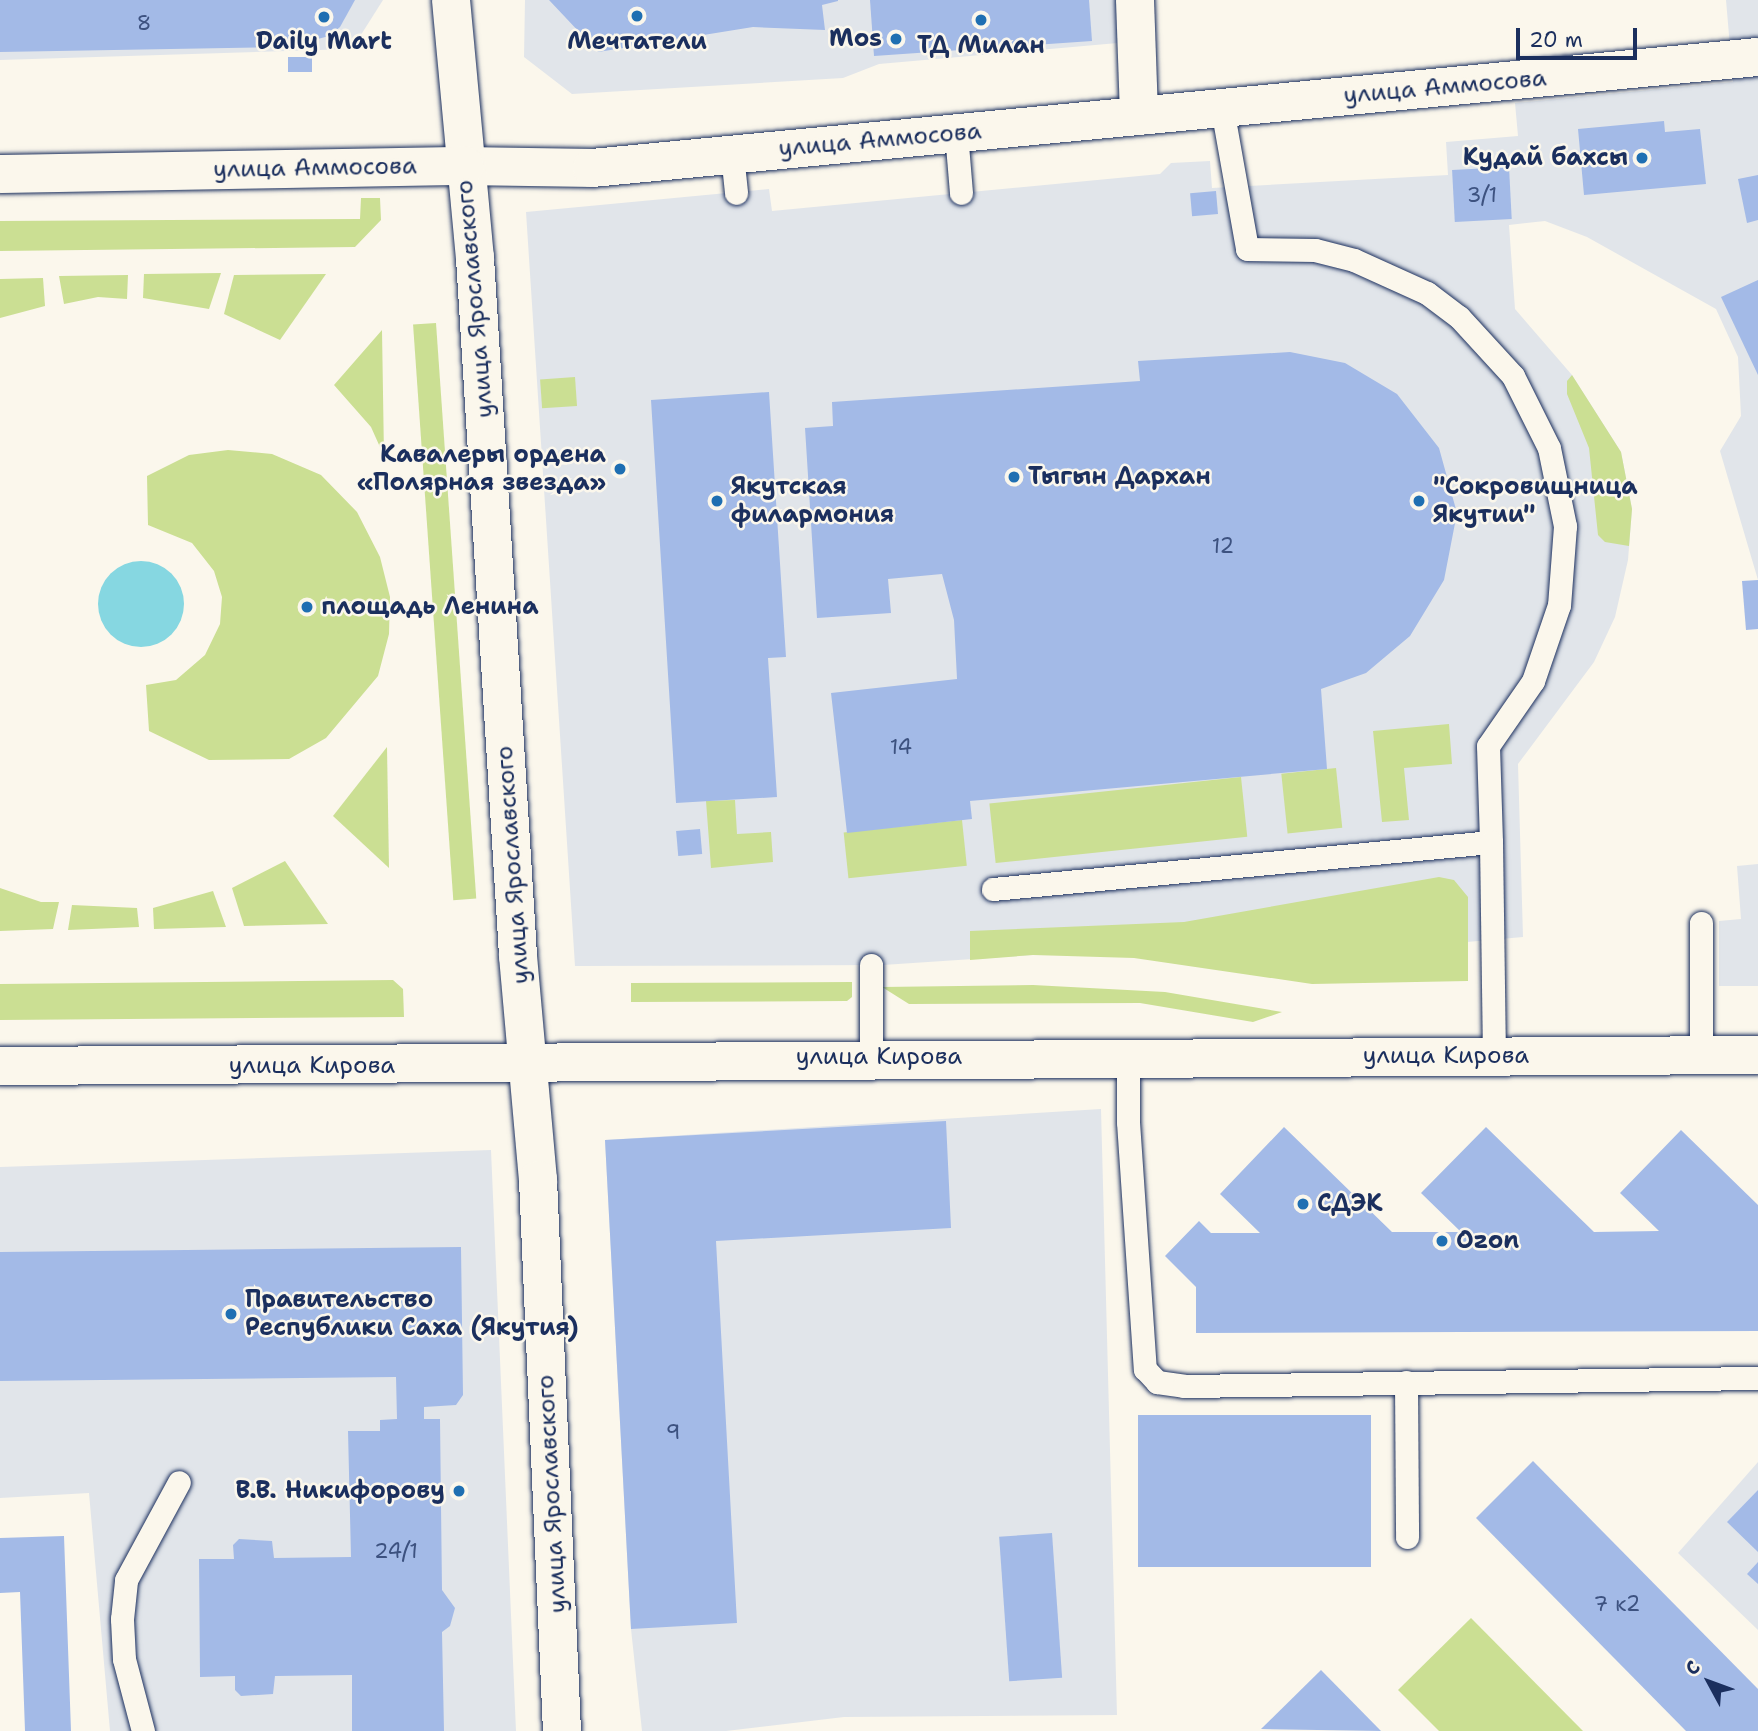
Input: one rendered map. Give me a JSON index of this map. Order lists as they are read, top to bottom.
{
  "streets": {
    "street": ["улица Аммосова", "улица Ярославского", "улица Кирова"]
  },
  "crossings": [
    ["улица Аммосова", "улица Ярославского"],
    ["улица Ярославского", "улица Кирова"]
  ],
  "places": [
    "Мечтатели",
    "Daily Mart",
    "ТД Милан",
    "Mos",
    "Кудай бахсы",
    "Кавалеры ордена «Полярная звезда»",
    "Тыгын Дархан",
    "Якутская филармония",
    "\"Сокровищница Якутии\"",
    "площадь Ленина",
    "СДЭК",
    "Ozon",
    "Правительство Республики Саха (Якутия)",
    "В.В. Никифорову"
  ],
  "house_numbers": [
    "8",
    "3/1",
    "12",
    "14",
    "9",
    "24/1",
    "7 к2"
  ],
  "scale_bar": "20 m",
  "north": "top left"
}
